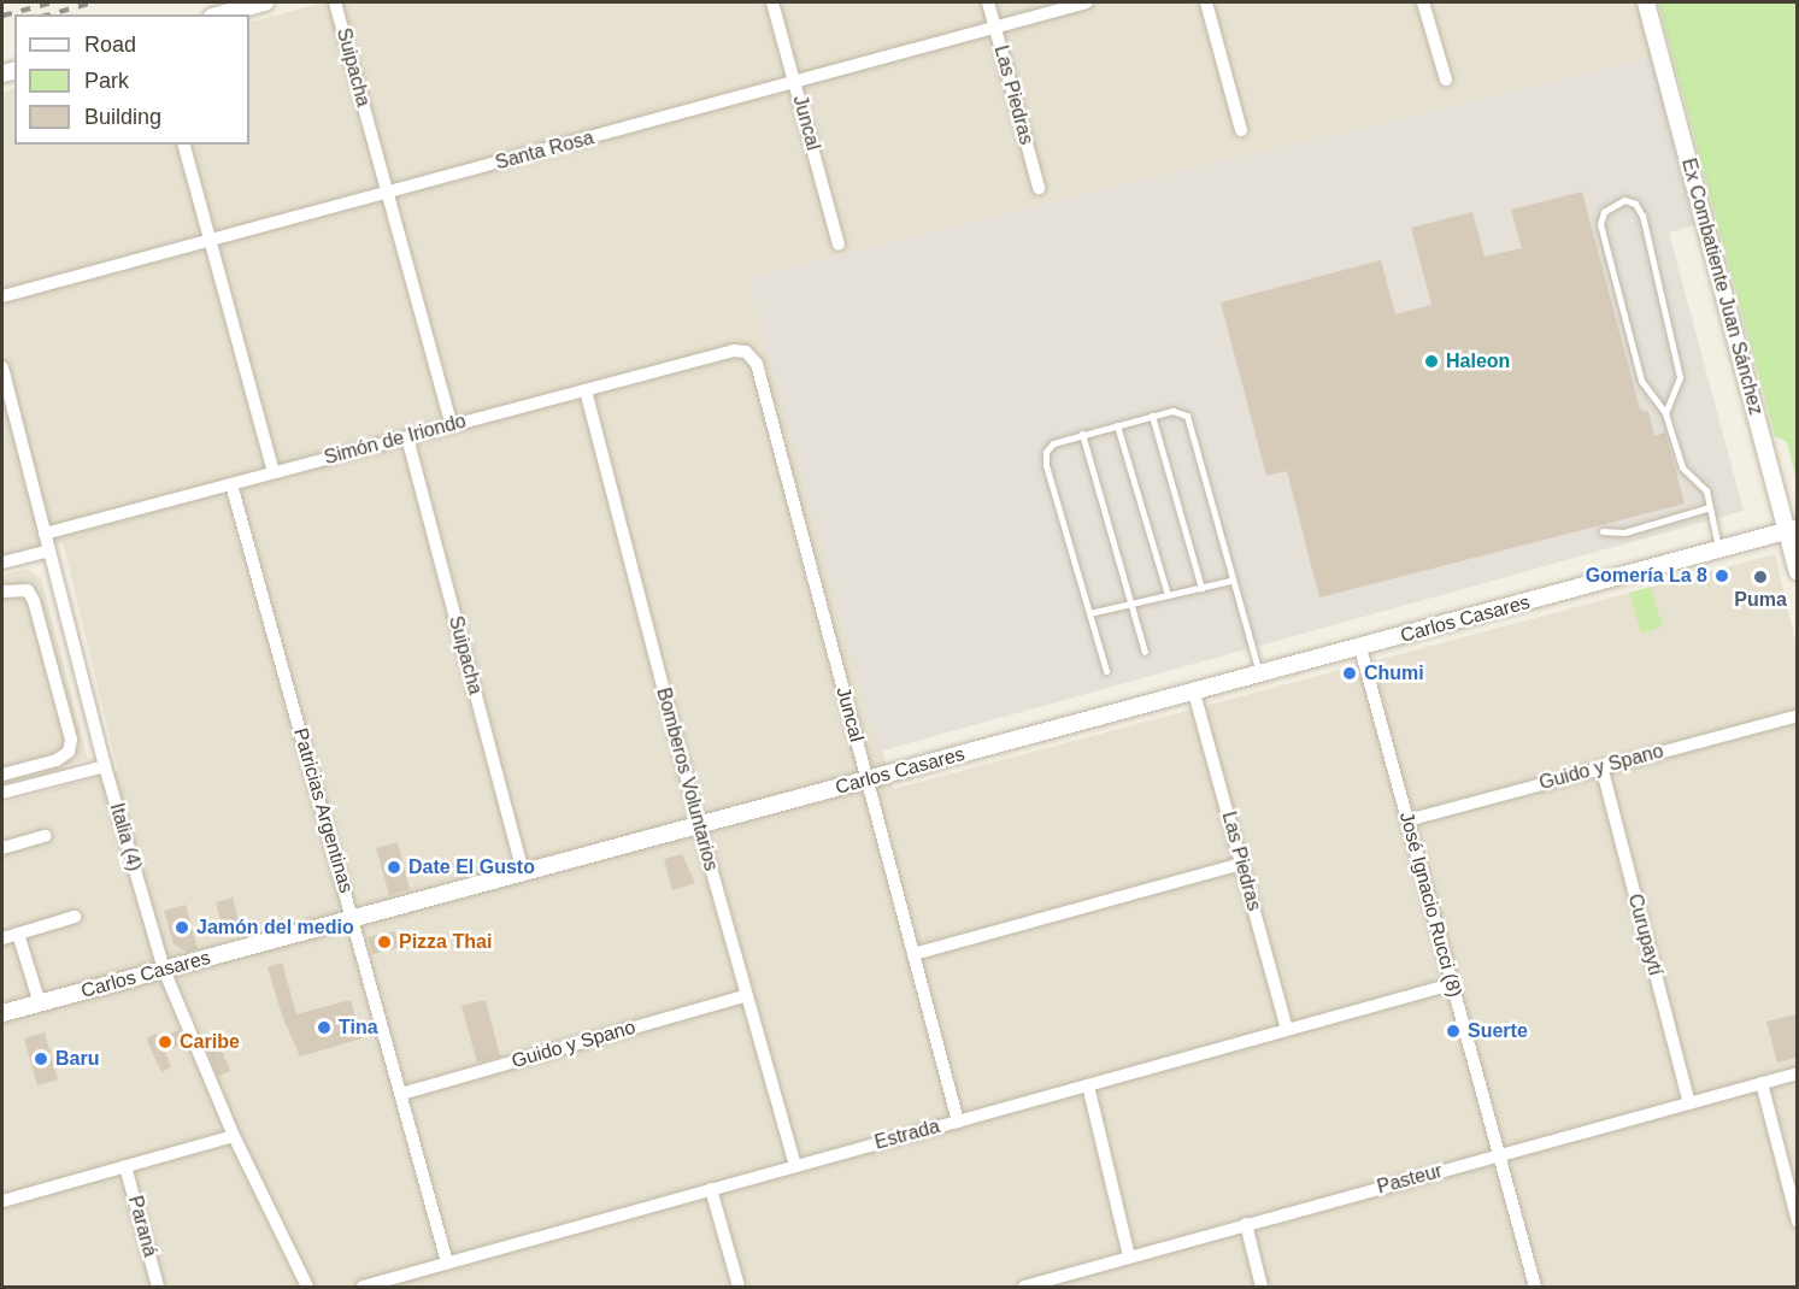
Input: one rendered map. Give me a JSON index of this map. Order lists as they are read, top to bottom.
{
  "streets": {
    "street": [
      "Suipacha",
      "Las Piedras",
      "Juncal",
      "Santa Rosa",
      "Ex Combatiente Juan Sánchez",
      "Simón de Iriondo",
      "Carlos Casares",
      "Guido y Spano",
      "Bomberos Voluntarios",
      "Patricias Argentinas",
      "Italia (4)",
      "José Ignacio Rucci (8)",
      "Curupaytí",
      "Estrada",
      "Pasteur",
      "Paraná"
    ]
  },
  "crossings": [
    ["Suipacha", "Santa Rosa"],
    ["Suipacha", "Simón de Iriondo"],
    ["Suipacha", "Carlos Casares"],
    ["Las Piedras", "Santa Rosa"],
    ["Las Piedras", "Carlos Casares"],
    ["Las Piedras", "Estrada"],
    ["Juncal", "Santa Rosa"],
    ["Juncal", "Simón de Iriondo"],
    ["Juncal", "Carlos Casares"],
    ["Juncal", "Estrada"],
    ["Ex Combatiente Juan Sánchez", "Carlos Casares"],
    ["Simón de Iriondo", "Bomberos Voluntarios"],
    ["Simón de Iriondo", "Patricias Argentinas"],
    ["Simón de Iriondo", "Italia (4)"],
    ["Carlos Casares", "Bomberos Voluntarios"],
    ["Carlos Casares", "Patricias Argentinas"],
    ["Carlos Casares", "Italia (4)"],
    ["Carlos Casares", "José Ignacio Rucci (8)"],
    ["Guido y Spano", "Bomberos Voluntarios"],
    ["Guido y Spano", "Patricias Argentinas"],
    ["Guido y Spano", "José Ignacio Rucci (8)"],
    ["Guido y Spano", "Curupaytí"],
    ["Bomberos Voluntarios", "Estrada"],
    ["Patricias Argentinas", "Estrada"],
    ["José Ignacio Rucci (8)", "Estrada"],
    ["José Ignacio Rucci (8)", "Pasteur"],
    ["Curupaytí", "Pasteur"]
  ],
  "places": [
    "Haleon",
    "Gomería La 8",
    "Puma",
    "Chumi",
    "Date El Gusto",
    "Jamón del medio",
    "Pizza Thai",
    "Tina",
    "Suerte",
    "Caribe",
    "Baru"
  ],
  "legend": ["Road", "Park", "Building"]
}
